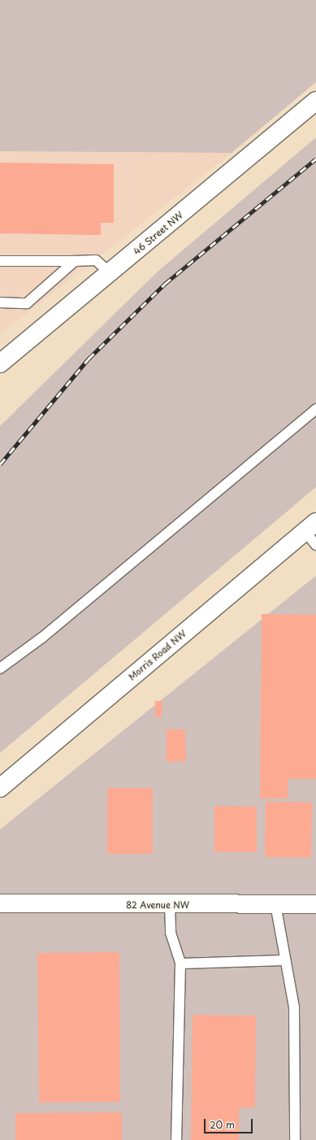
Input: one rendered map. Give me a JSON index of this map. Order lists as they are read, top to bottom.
{
  "streets": {
    "street": ["46 Street NW", "Morris Road NW", "82 Avenue NW"]
  },
  "scale_bar": "20 m"
}
